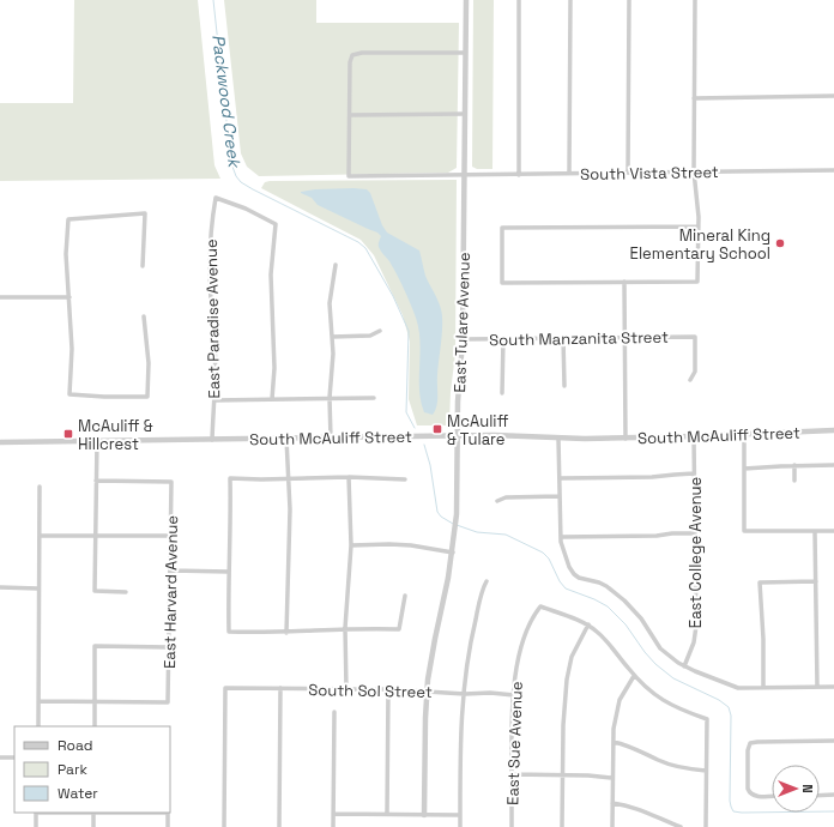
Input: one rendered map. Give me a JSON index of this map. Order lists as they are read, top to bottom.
{
  "streets": {
    "street": [
      "South Vista Street",
      "East Paradise Avenue",
      "East Tulare Avenue",
      "South Manzanita Street",
      "South McAuliff Street",
      "East College Avenue",
      "East Harvard Avenue",
      "South Sol Street",
      "East Sue Avenue"
    ]
  },
  "crossings": [
    ["South Vista Street", "East Tulare Avenue"],
    ["East Paradise Avenue", "South McAuliff Street"],
    ["East Tulare Avenue", "South Manzanita Street"],
    ["East Tulare Avenue", "South McAuliff Street"],
    ["East Tulare Avenue", "South Sol Street"],
    ["South McAuliff Street", "East College Avenue"],
    ["South Sol Street", "East Sue Avenue"]
  ],
  "water": ["Packwood Creek"],
  "places": {
    "other": ["Mineral King Elementary School"],
    "transit": ["McAuliff & Tulare", "McAuliff & Hillcrest"]
  },
  "legend": ["Road", "Park", "Water"],
  "north": "right"
}
